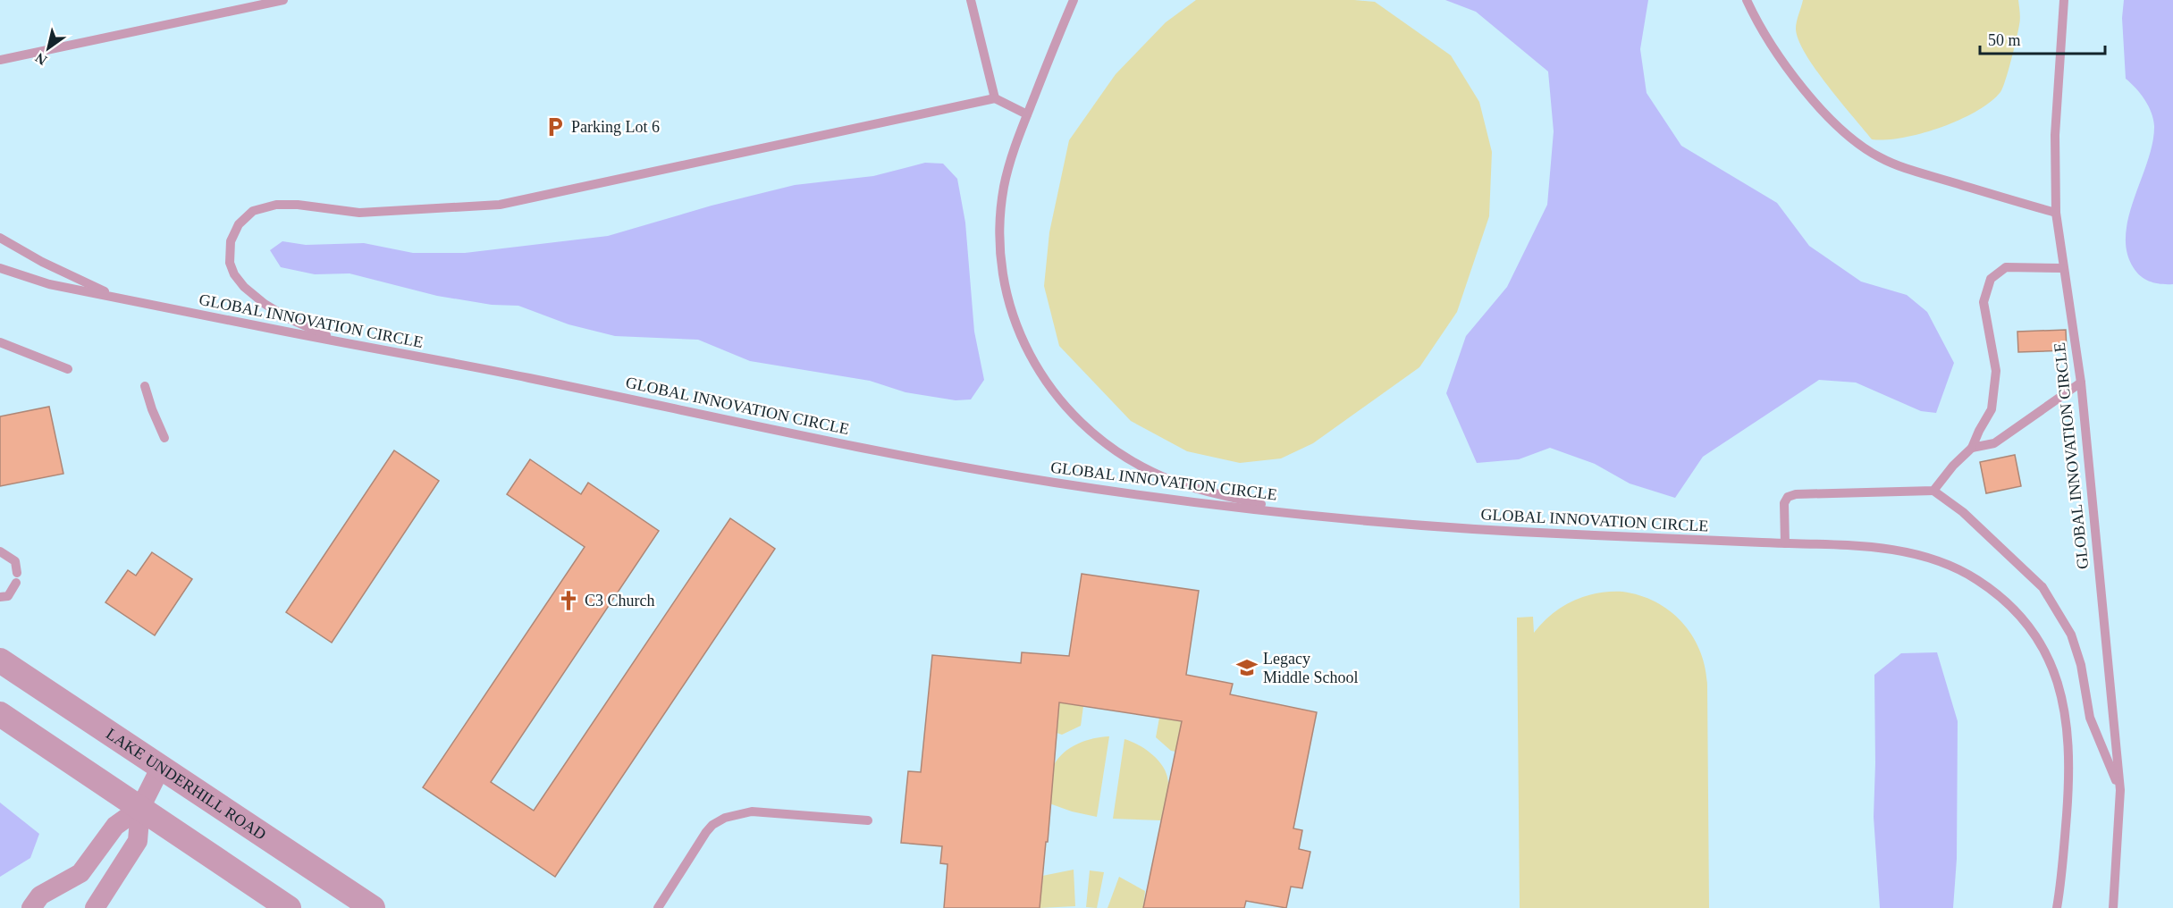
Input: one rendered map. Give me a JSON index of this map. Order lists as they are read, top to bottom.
{
  "streets": {
    "street": ["LAKE UNDERHILL ROAD"],
    "lane": ["GLOBAL INNOVATION CIRCLE"]
  },
  "places": {
    "parking": ["Parking Lot 6"],
    "church": ["C3 Church"],
    "school or university": ["Legacy Middle School"]
  },
  "scale_bar": "50 m",
  "north": "bottom left"
}
